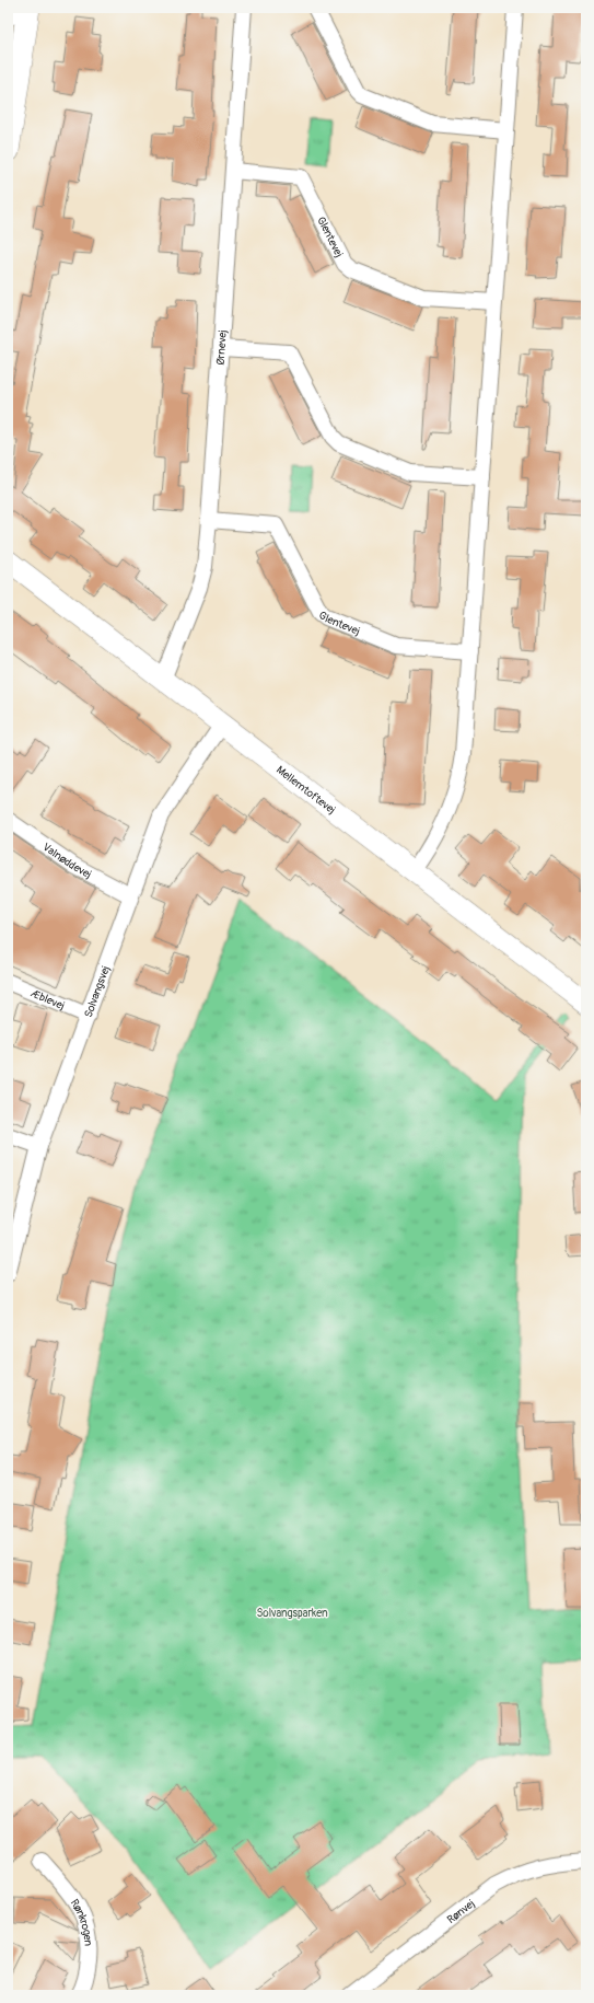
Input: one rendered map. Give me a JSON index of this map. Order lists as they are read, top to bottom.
{
  "streets": {
    "street": [
      "Glentevej",
      "Ørnevej",
      "Mellemtoftevej",
      "Valnøddevej",
      "Solvangsvej",
      "Æblevej",
      "Rønvej",
      "Rønkrogen"
    ]
  },
  "crossings": [
    ["Glentevej", "Ørnevej"],
    ["Ørnevej", "Mellemtoftevej"],
    ["Mellemtoftevej", "Solvangsvej"],
    ["Valnøddevej", "Solvangsvej"],
    ["Solvangsvej", "Æblevej"]
  ],
  "parks": ["Solvangsparken"]
}
